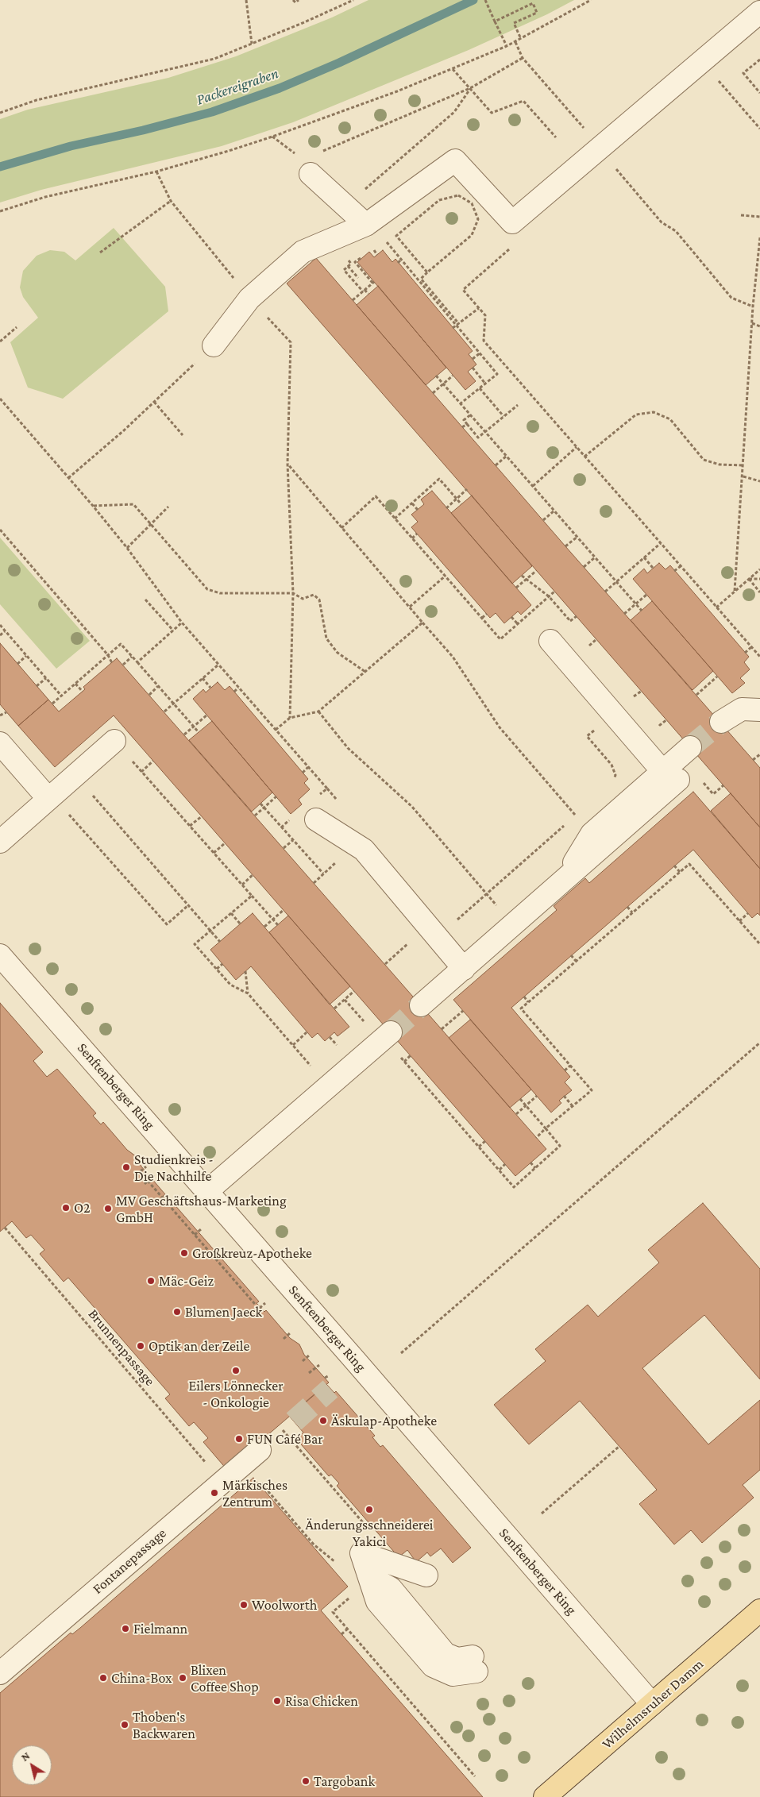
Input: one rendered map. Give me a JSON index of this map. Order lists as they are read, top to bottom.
{
  "streets": {
    "main road": ["Wilhelmsruher Damm"],
    "street": ["Senftenberger Ring", "Fontanepassage"],
    "path": ["Brunnenpassage"]
  },
  "crossings": [
    ["Senftenberger Ring", "Wilhelmsruher Damm"],
    ["Brunnenpassage", "Fontanepassage"]
  ],
  "water": ["Packereigraben"],
  "places": [
    "Studienkreis - Die Nachhilfe",
    "O2",
    "MV Geschäftshaus-Marketing GmbH",
    "Großkreuz-Apotheke",
    "Mäc-Geiz",
    "Blumen Jaeck",
    "Optik an der Zeile",
    "Eilers Lönnecker - Onkologie",
    "Äskulap-Apotheke",
    "FUN Café Bar",
    "Märkisches Zentrum",
    "Änderungsschneiderei Yakici",
    "Woolworth",
    "Fielmann",
    "China-Box",
    "Blixen Coffee Shop",
    "Risa Chicken",
    "Thoben's Backwaren",
    "Targobank"
  ],
  "north": "top left"
}
